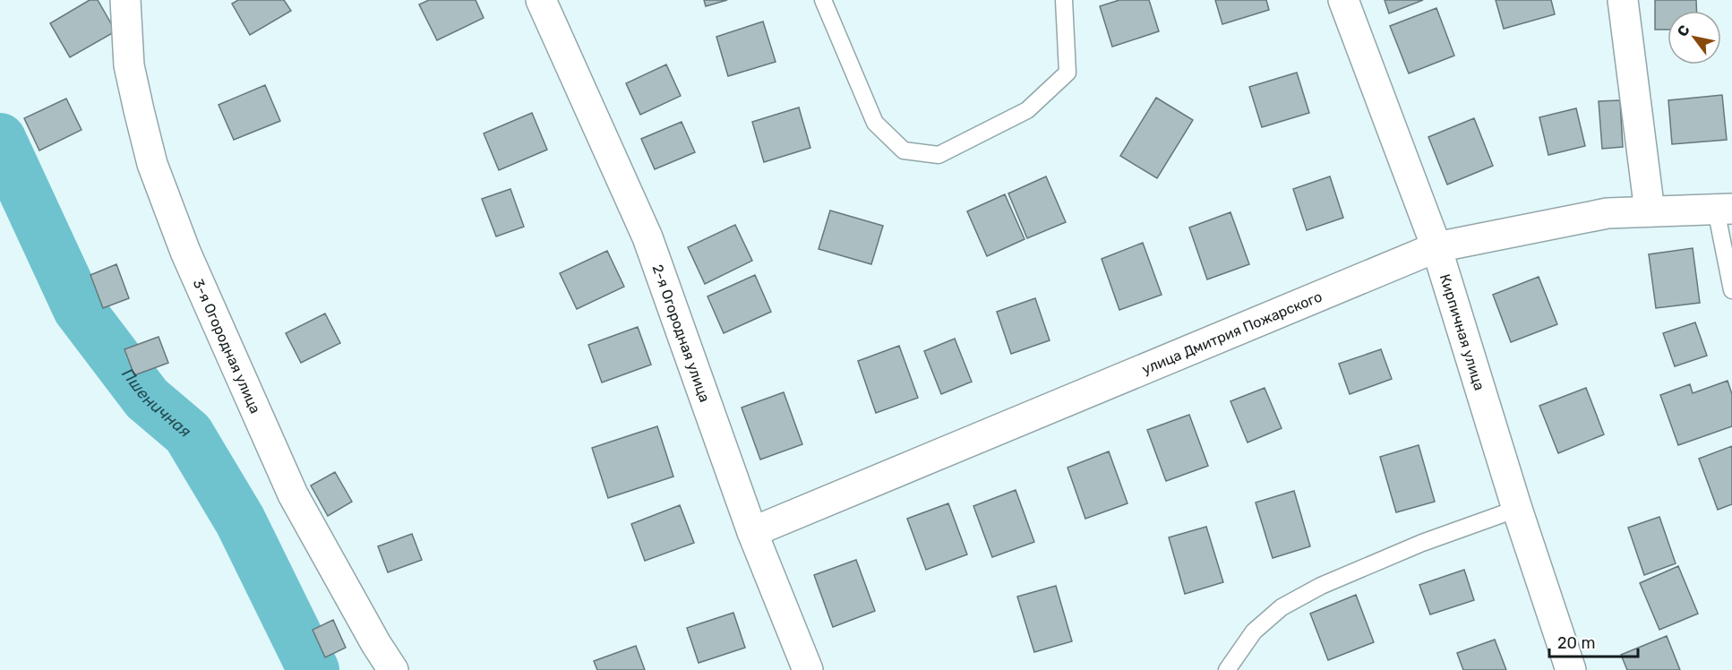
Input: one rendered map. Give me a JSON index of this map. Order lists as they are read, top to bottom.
{
  "streets": {
    "street": [
      "2-я Огородная улица",
      "улица Дмитрия Пожарского",
      "Кирпичная улица",
      "3-я Огородная улица"
    ]
  },
  "crossings": [
    ["2-я Огородная улица", "улица Дмитрия Пожарского"],
    ["улица Дмитрия Пожарского", "Кирпичная улица"]
  ],
  "water": ["Пшеничная"],
  "scale_bar": "20 m",
  "north": "top left"
}
